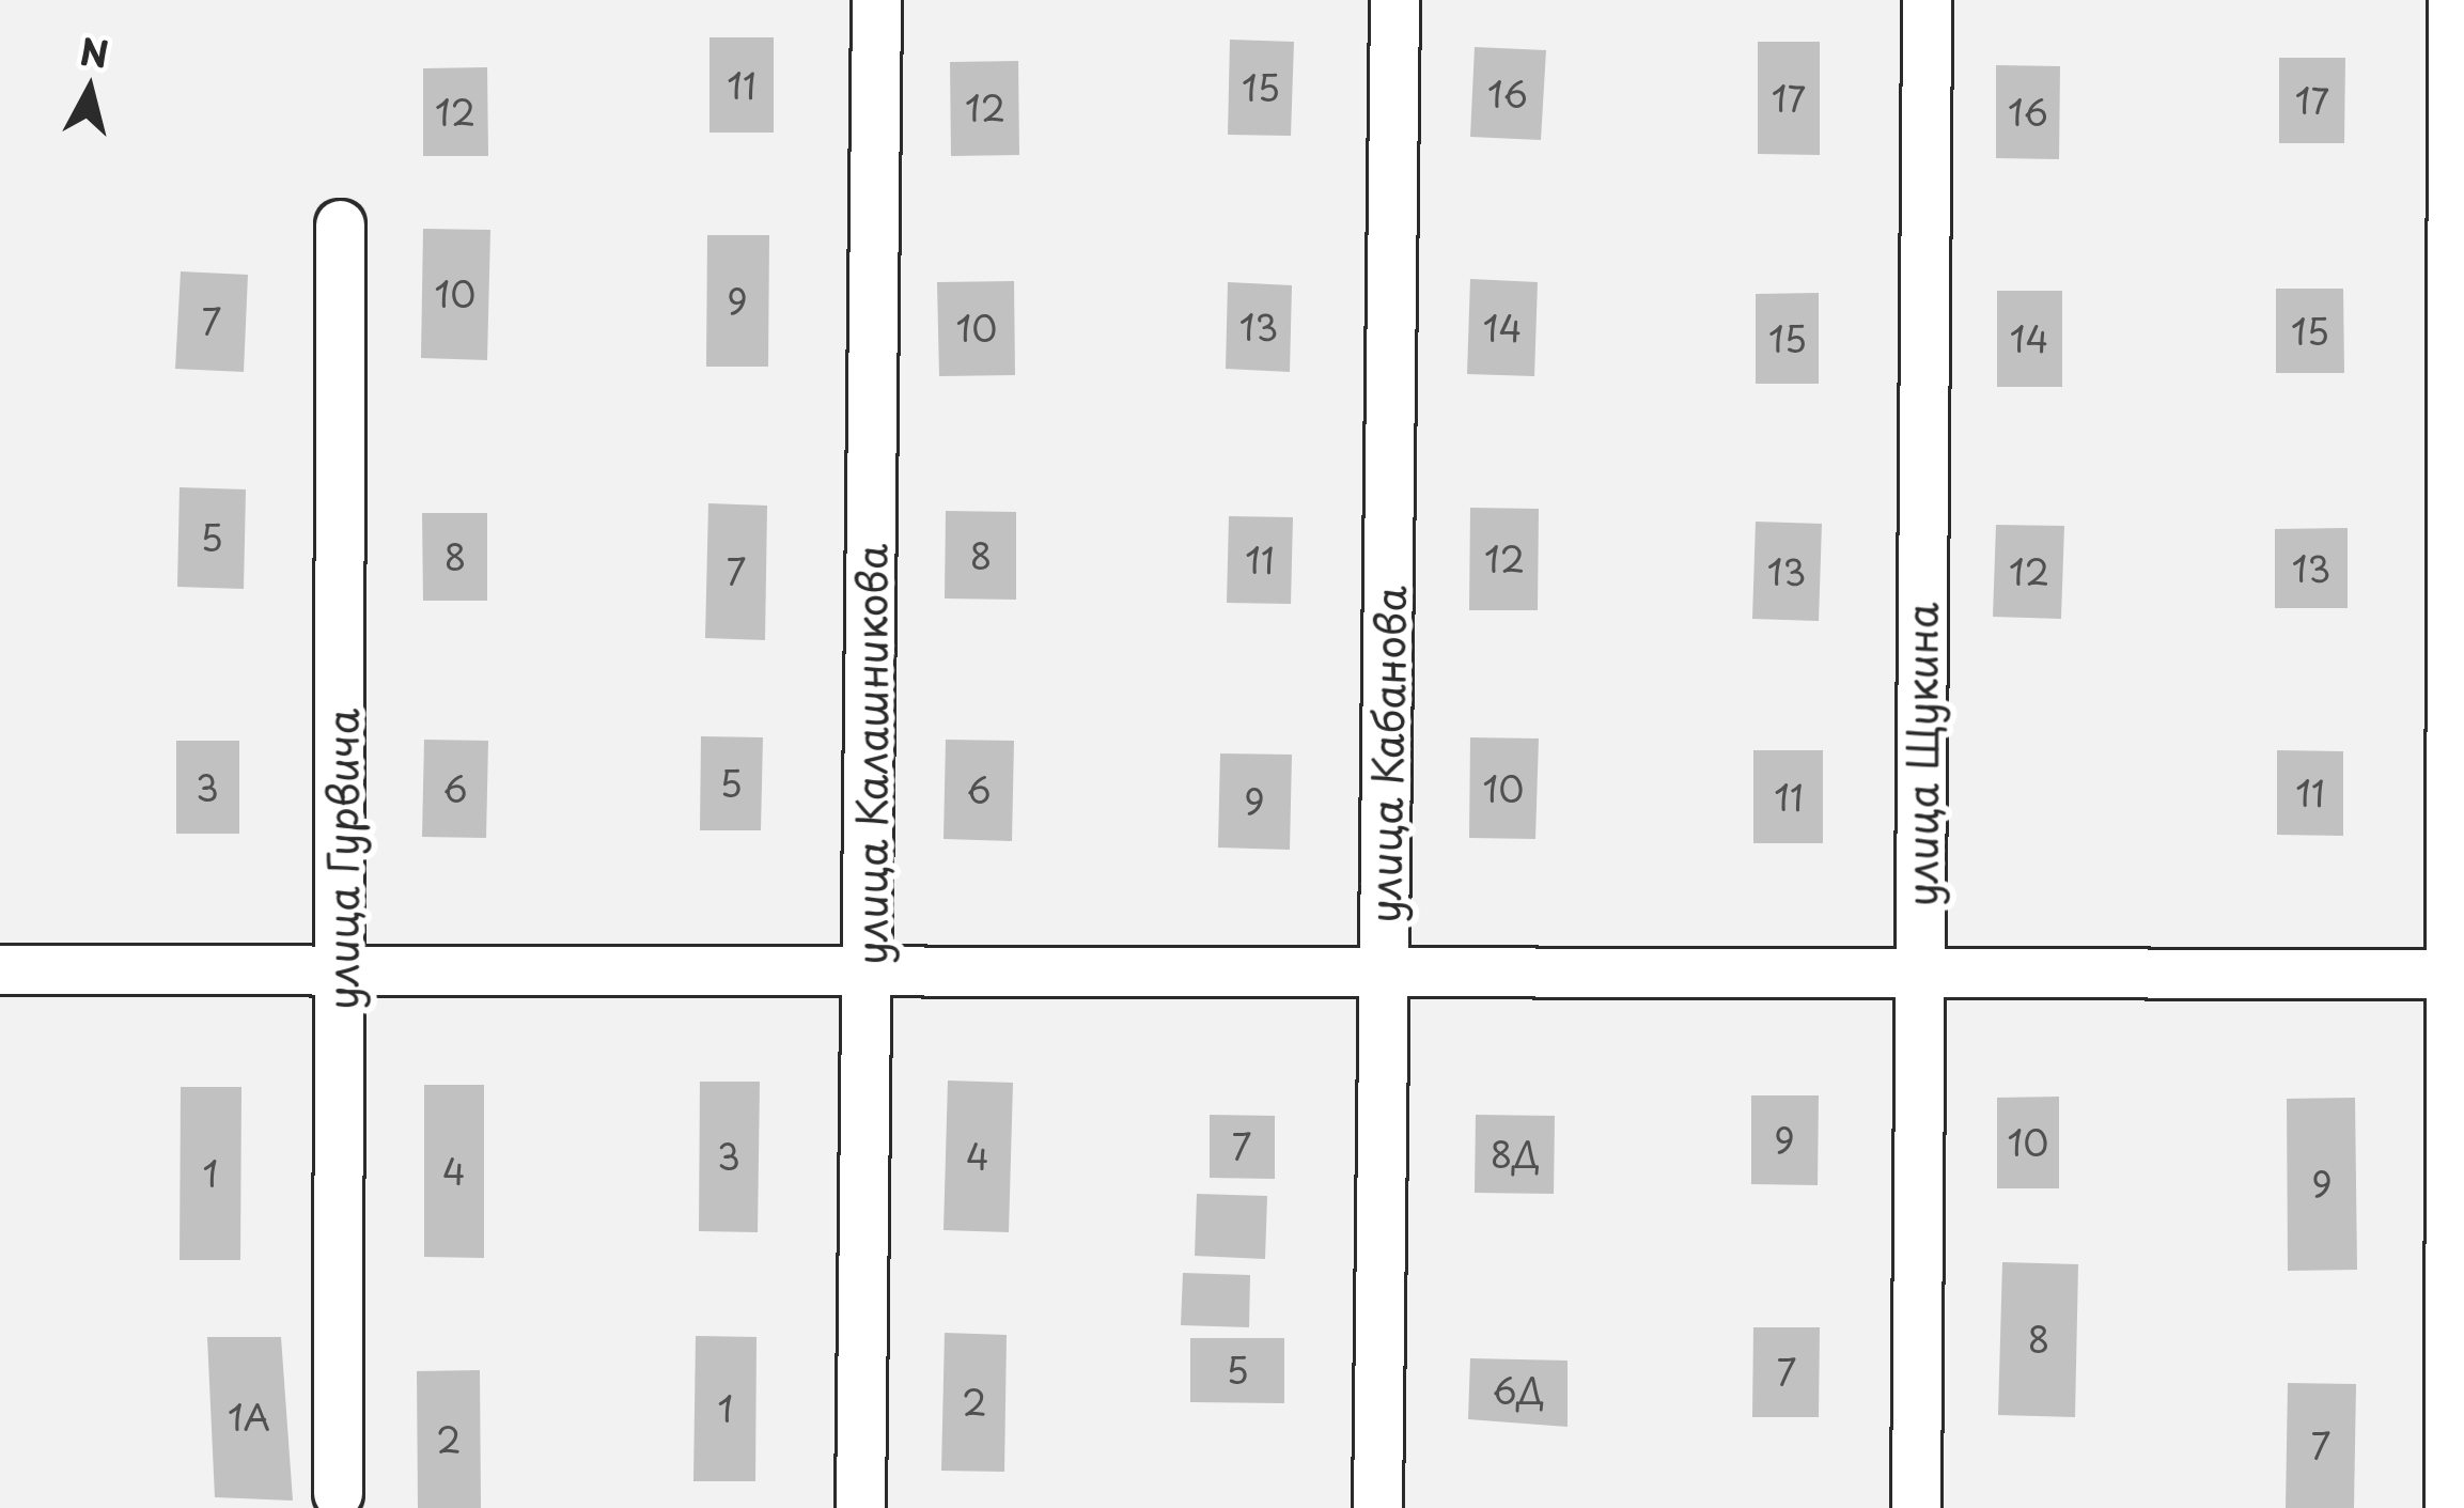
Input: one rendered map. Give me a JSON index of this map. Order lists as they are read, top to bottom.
{
  "streets": {
    "street": [
      "улица Калашникова",
      "улица Кабанова",
      "улица Щукина",
      "улица Гурвича"
    ]
  },
  "house_numbers": [
    "11",
    "15",
    "16",
    "17",
    "17",
    "12",
    "12",
    "16",
    "10",
    "9",
    "7",
    "13",
    "10",
    "14",
    "15",
    "15",
    "14",
    "5",
    "8",
    "8",
    "12",
    "11",
    "13",
    "7",
    "13",
    "12",
    "5",
    "3",
    "6",
    "10",
    "6",
    "11",
    "11",
    "9",
    "9",
    "10",
    "7",
    "8Д",
    "3",
    "4",
    "4",
    "1",
    "9",
    "8",
    "5",
    "7",
    "6Д",
    "2",
    "1",
    "1А",
    "2",
    "7"
  ],
  "north": "top"
}
